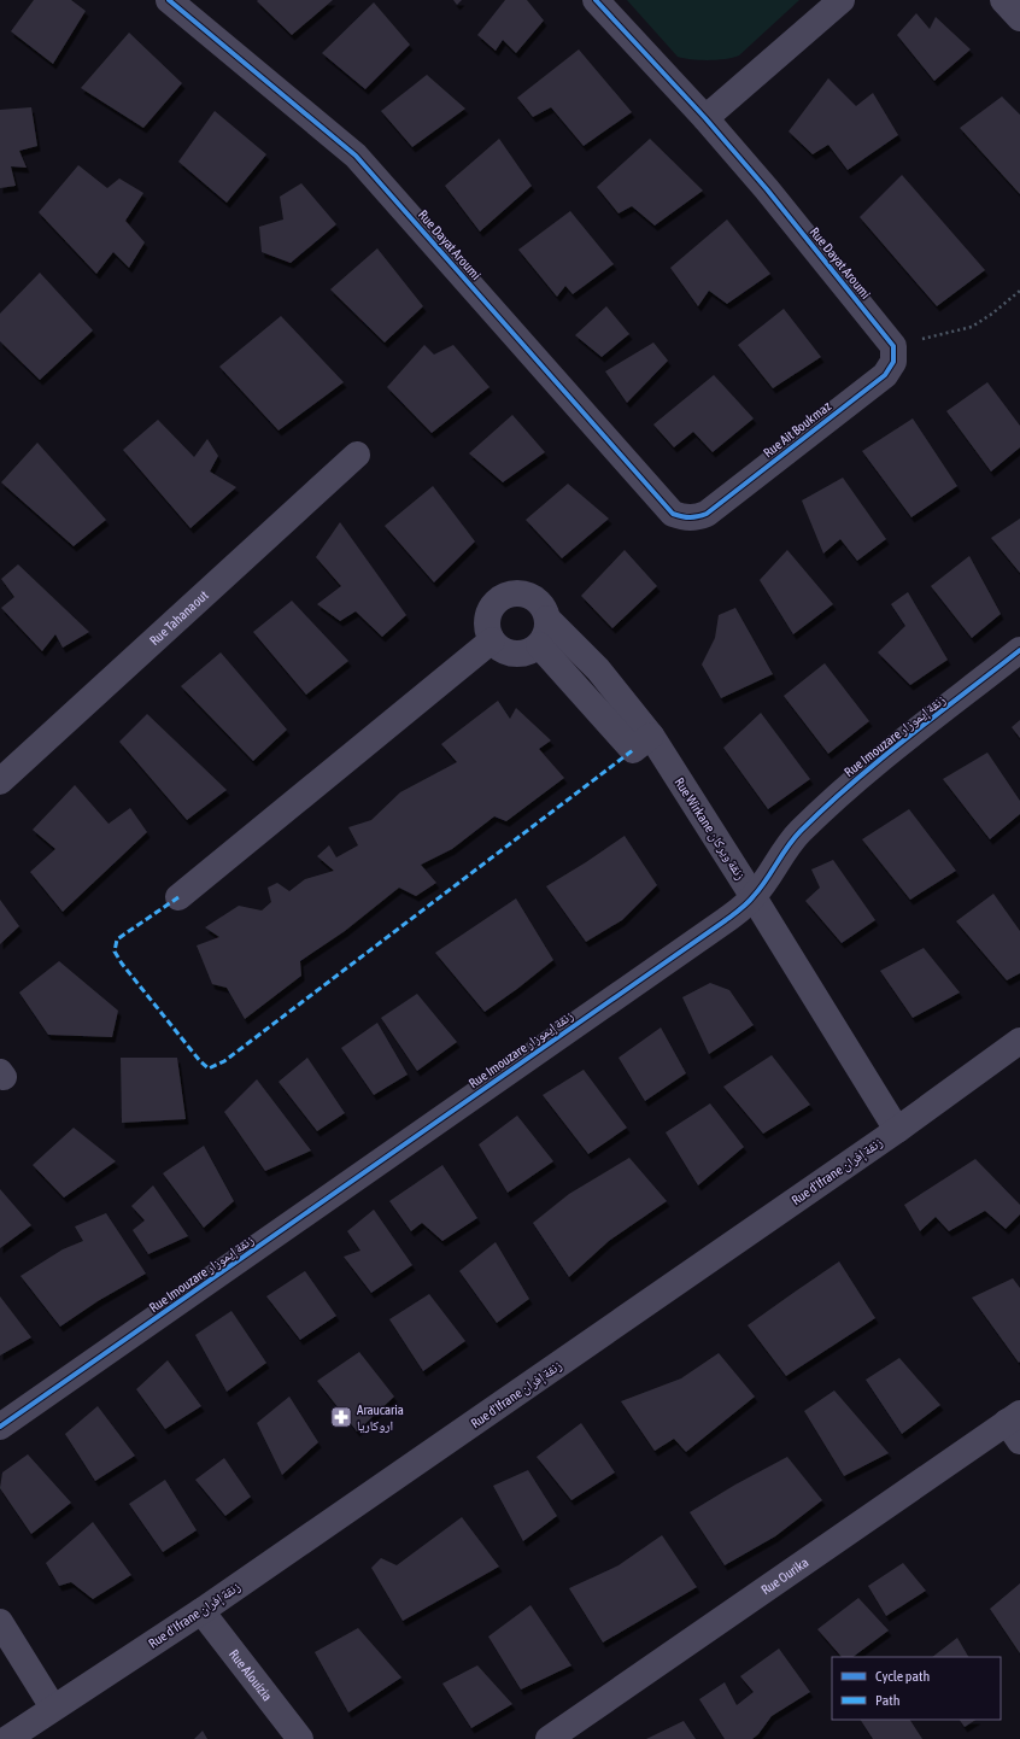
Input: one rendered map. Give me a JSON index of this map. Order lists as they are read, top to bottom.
{
  "streets": {
    "street": [
      "Rue Dayat Aroumi",
      "Rue Ait Boukmaz",
      "Rue Tahanaout",
      "Rue Imouzare زنقة إيموزار",
      "Rue Wirkane زنقة ويركان",
      "Rue d'Ifrane زنقة إفران",
      "Rue Ourika",
      "Rue Alouizia"
    ]
  },
  "crossings": [
    ["Rue Dayat Aroumi", "Rue Ait Boukmaz"],
    ["Rue Imouzare زنقة إيموزار", "Rue Wirkane زنقة ويركان"],
    ["Rue Wirkane زنقة ويركان", "Rue d'Ifrane زنقة إفران"],
    ["Rue d'Ifrane زنقة إفران", "Rue Alouizia"]
  ],
  "places": {
    "pharmacy": ["Araucaria اروكاريا"]
  },
  "legend": ["Cycle path", "Path"]
}
